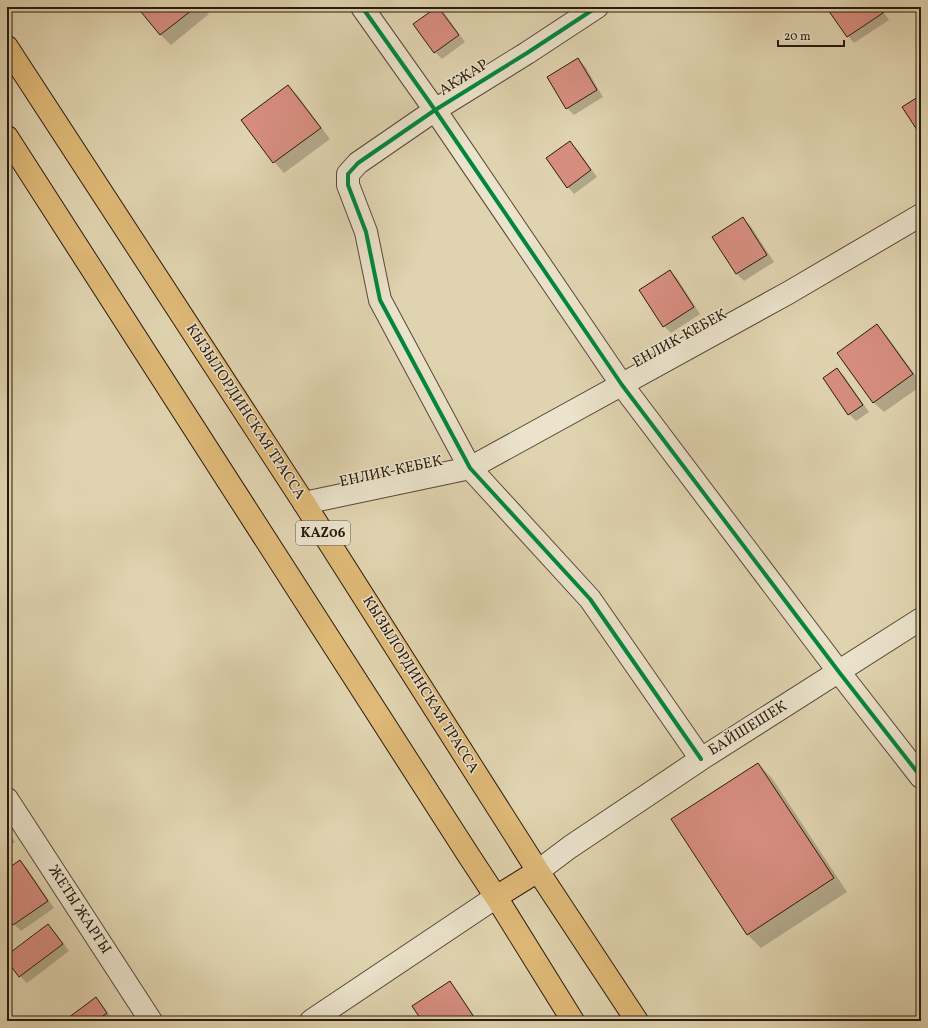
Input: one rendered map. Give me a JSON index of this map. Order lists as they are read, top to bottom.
{
  "streets": {
    "highway": ["КЫЗЫЛОРДИНСКАЯ ТРАССА", "KАZ06"],
    "street": [
      "АКЖАР",
      "ЕНЛИК-КЕБЕК",
      "БАЙШЕШЕК",
      "ЖЕТЫ ЖАРГЫ"
    ]
  },
  "crossings": [
    ["АКЖАР", "ЕНЛИК-КЕБЕК"],
    ["ЕНЛИК-КЕБЕК", "КЫЗЫЛОРДИНСКАЯ ТРАССА"],
    ["КЫЗЫЛОРДИНСКАЯ ТРАССА", "БАЙШЕШЕК"]
  ],
  "scale_bar": "20 m"
}
